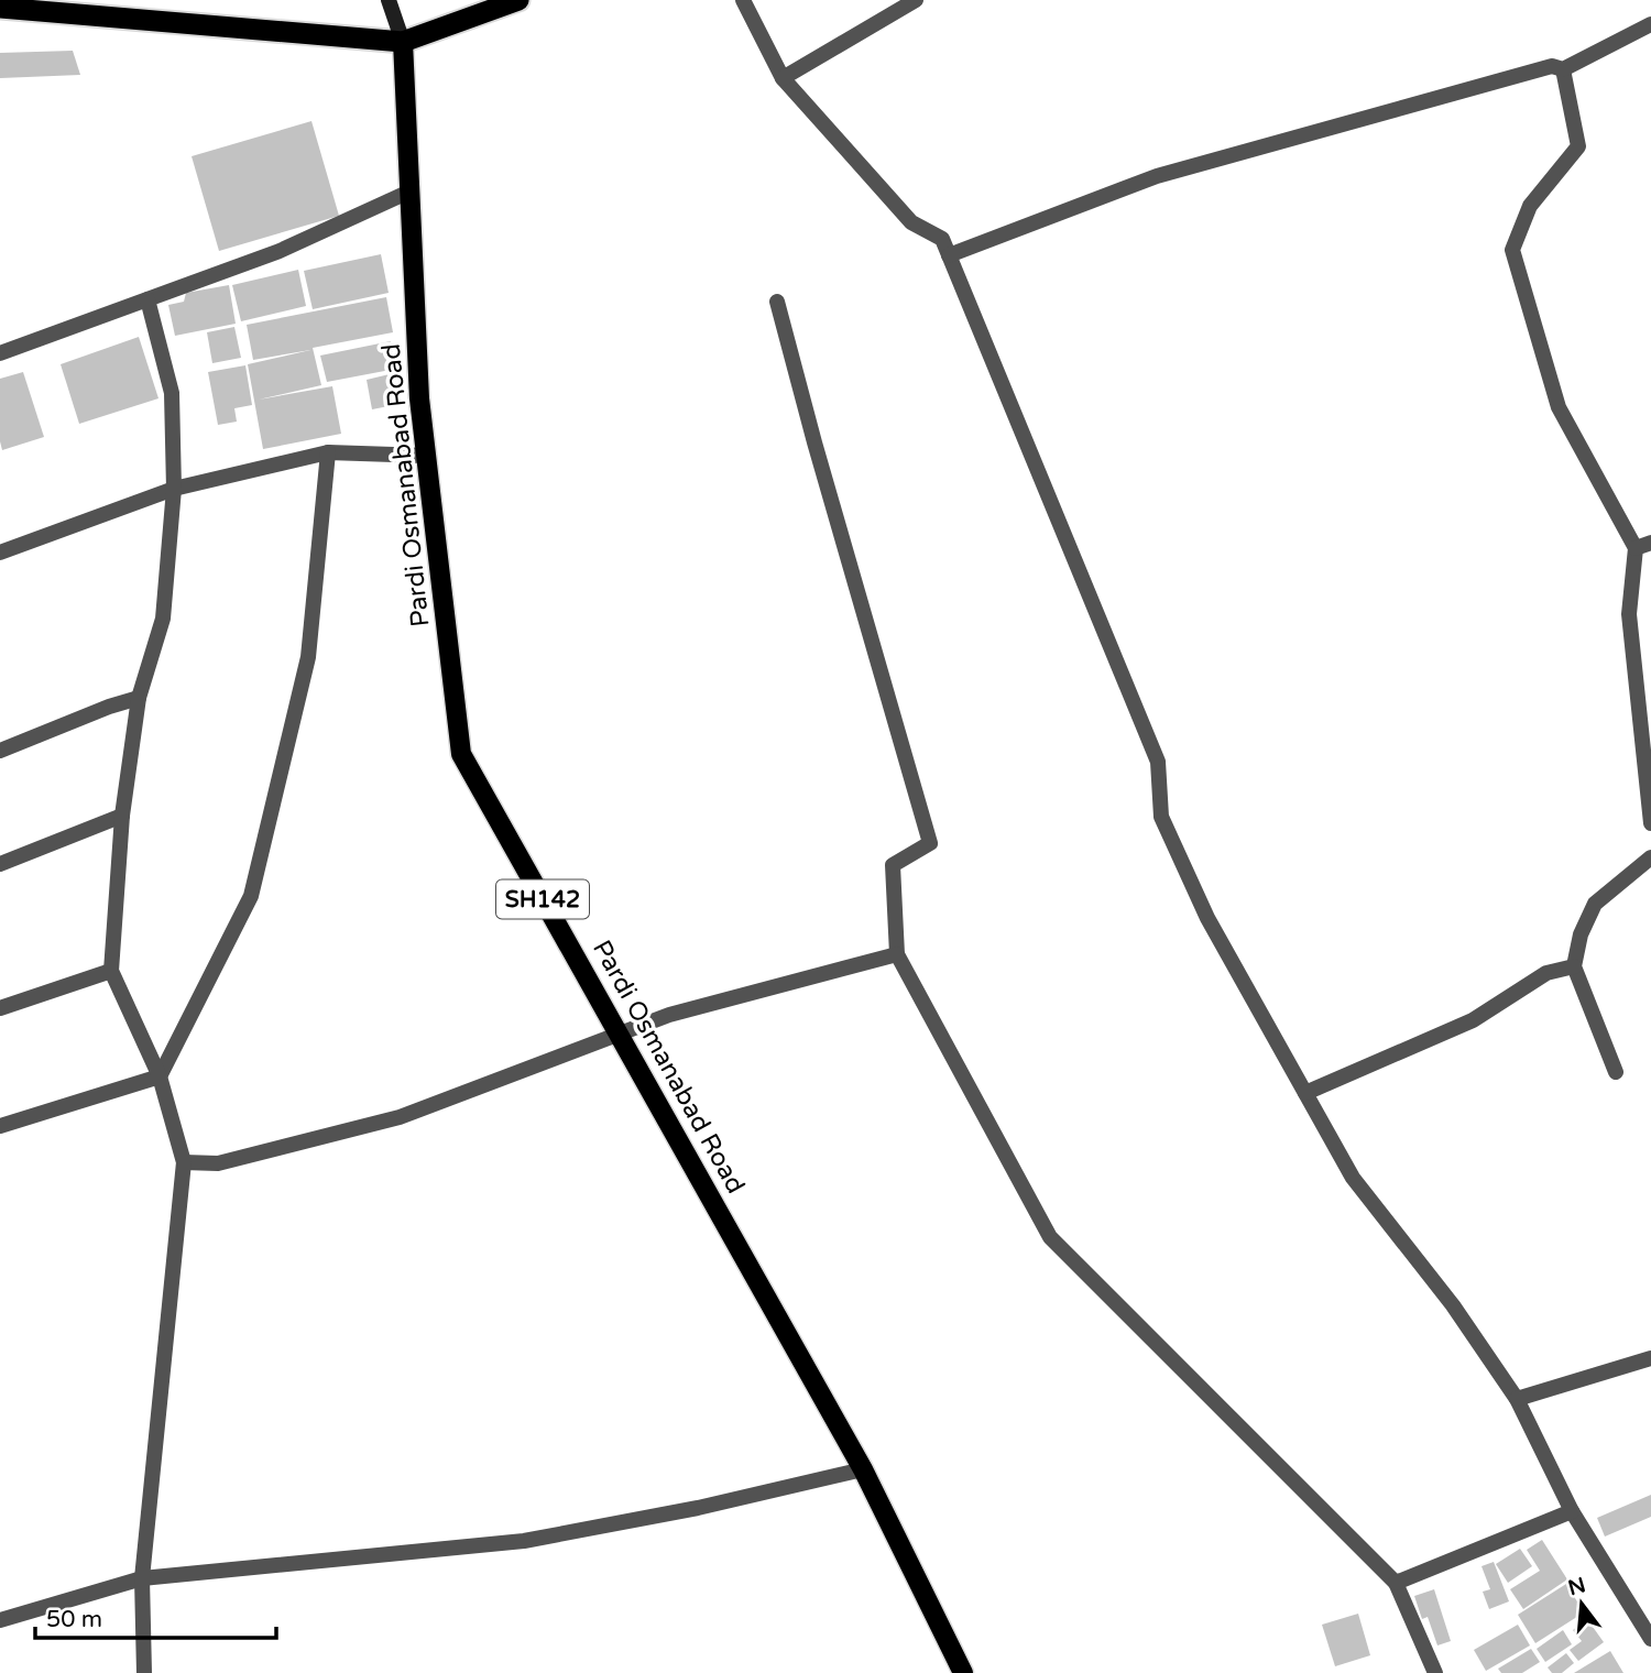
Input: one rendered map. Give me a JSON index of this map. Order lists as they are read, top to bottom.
{
  "streets": {
    "main road": ["Pardi Osmanabad Road", "SH142"]
  },
  "scale_bar": "50 m",
  "north": "top"
}
